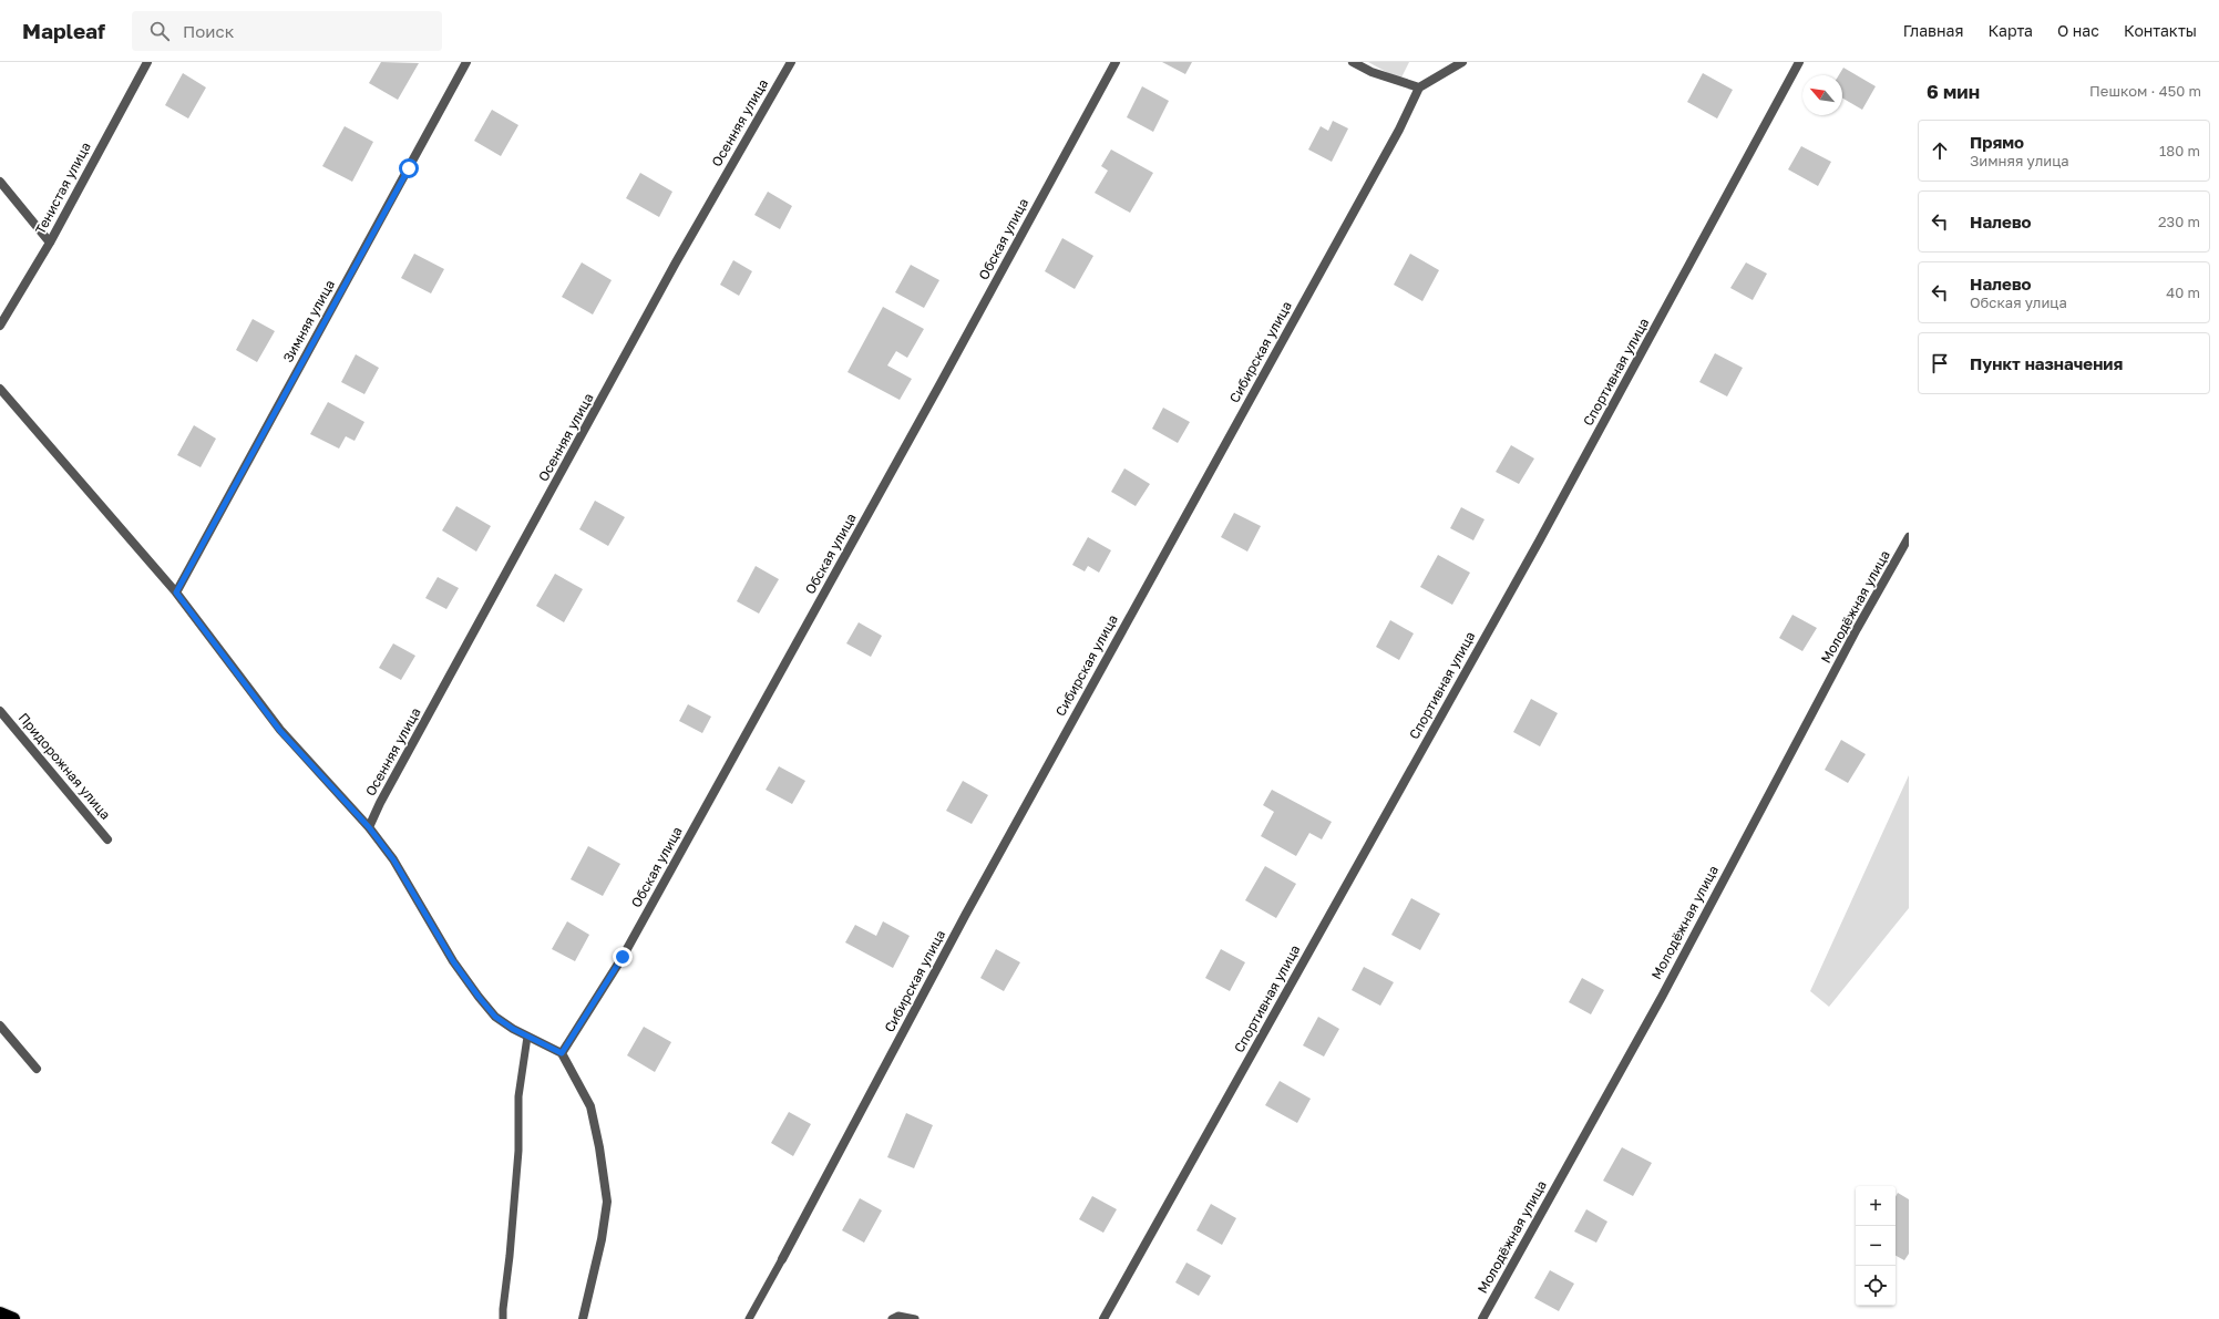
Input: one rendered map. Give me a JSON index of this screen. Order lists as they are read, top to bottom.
{
  "streets": {
    "street": [
      "Осенняя улица",
      "Тенистая улица",
      "Обская улица",
      "Зимняя улица",
      "Сибирская улица",
      "Спортивная улица",
      "Молодёжная улица",
      "Придорожная улица"
    ]
  },
  "north": "top left",
  "page": {
    "header": "Mapleaf",
    "search": "Поиск",
    "nav": [
      "Главная",
      "Карта",
      "О нас",
      "Контакты"
    ],
    "heading": ["6 мин", "Пешком · 450 m"],
    "list": [
      ["Прямо", "Зимняя улица", "180 m"],
      ["Налево", "230 m"],
      ["Налево", "Обская улица", "40 m"],
      "Пункт назначения"
    ],
    "map_buttons": ["+", "−"]
  }
}
